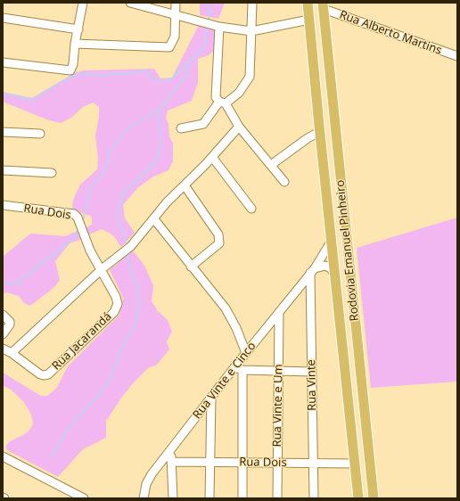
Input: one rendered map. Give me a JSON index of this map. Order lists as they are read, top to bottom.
{
  "streets": {
    "main road": ["Rodovia Emanuel Pinheiro"],
    "street": [
      "Rua Alberto Martins",
      "Rua Dois",
      "Rua Jacarandá",
      "Rua Vinte e Cinco",
      "Rua Vinte",
      "Rua Vinte e Um"
    ]
  },
  "crossings": [
    ["Rua Alberto Martins", "Rodovia Emanuel Pinheiro"],
    ["Rua Dois", "Rodovia Emanuel Pinheiro"],
    ["Rua Dois", "Rua Jacarandá"],
    ["Rua Dois", "Rua Vinte"],
    ["Rua Dois", "Rua Vinte e Um"],
    ["Rodovia Emanuel Pinheiro", "Rua Vinte e Cinco"],
    ["Rua Vinte e Cinco", "Rua Vinte"],
    ["Rua Vinte e Cinco", "Rua Vinte e Um"]
  ]
}
